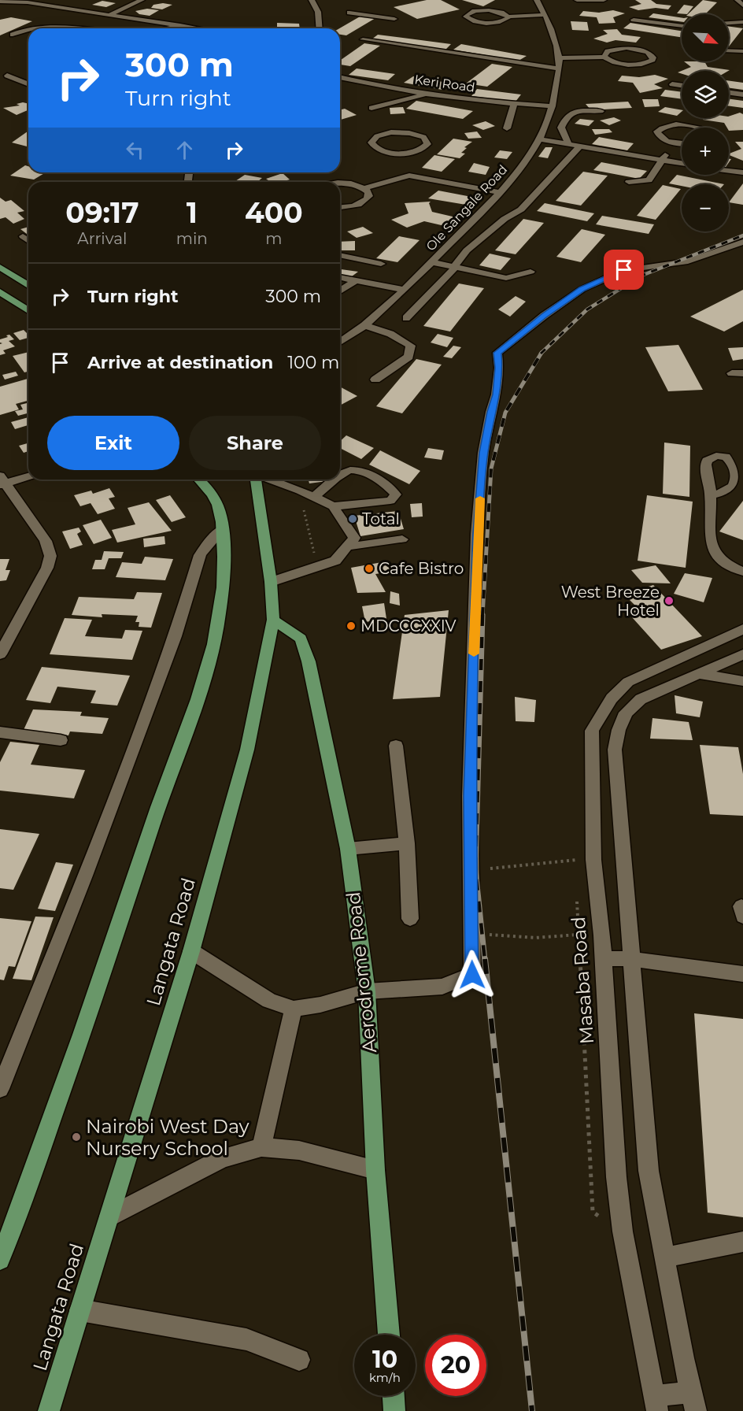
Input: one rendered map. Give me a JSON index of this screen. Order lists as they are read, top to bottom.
{
  "streets": {
    "main road": ["Langata Road", "Aerodrome Road"],
    "street": ["Keri Road", "Ole Sangale Road", "Masaba Road"]
  },
  "crossings": [
    ["Keri Road", "Ole Sangale Road"],
    ["Langata Road", "Aerodrome Road"]
  ],
  "places": [
    "Total",
    "Cafe Bistro",
    "West Breeze Hotel",
    "MDCCCXXIV",
    "Nairobi West Day Nursery School"
  ],
  "north": "bottom right",
  "page": {
    "map_buttons": ["+", "−"],
    "turn": ["300 m", "Turn right"],
    "eta": [
      "09:17",
      "Arrival",
      "1",
      "min",
      "400",
      "m"
    ],
    "list": [
      {
        "name": "Turn right",
        "value": "300 m"
      },
      {
        "name": "Arrive at destination",
        "value": "100 m"
      }
    ],
    "buttons": ["Exit", "Share"],
    "speed": "10 km/h",
    "limit": "20"
  }
}
